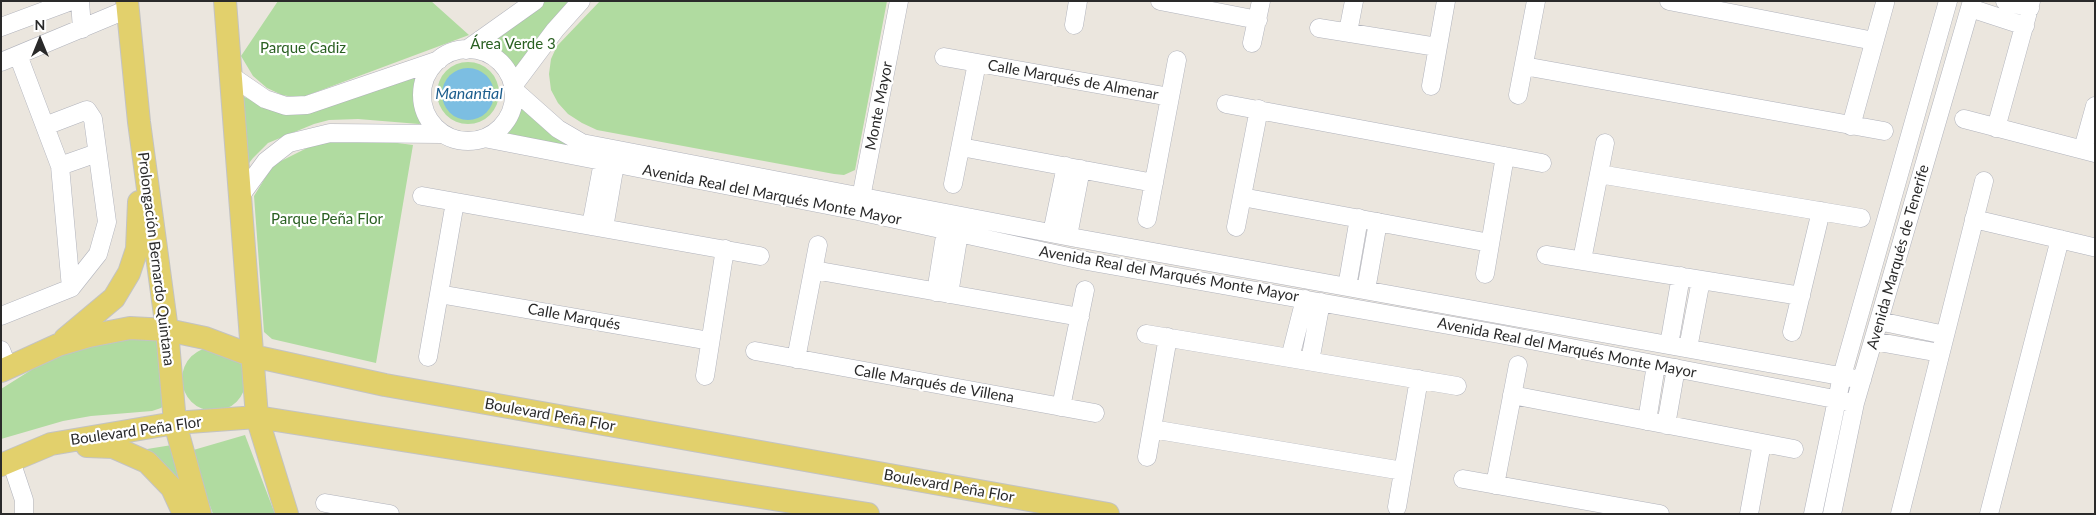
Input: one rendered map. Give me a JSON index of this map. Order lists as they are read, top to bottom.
{
  "streets": {
    "main road": ["Prolongación Bernardo Quintana", "Boulevard Peña Flor"],
    "street": [
      "Calle Marqués de Almenar",
      "Monte Mayor",
      "Avenida Real del Marqués Monte Mayor",
      "Avenida Marqués de Tenerife",
      "Calle Marqués",
      "Calle Marqués de Villena"
    ]
  },
  "crossings": [
    ["Monte Mayor", "Avenida Real del Marqués Monte Mayor"],
    ["Avenida Real del Marqués Monte Mayor", "Avenida Marqués de Tenerife"],
    ["Prolongación Bernardo Quintana", "Boulevard Peña Flor"]
  ],
  "water": ["Manantial"],
  "parks": ["Área Verde 3", "Parque Cadiz", "Parque Peña Flor"],
  "north": "top"
}
